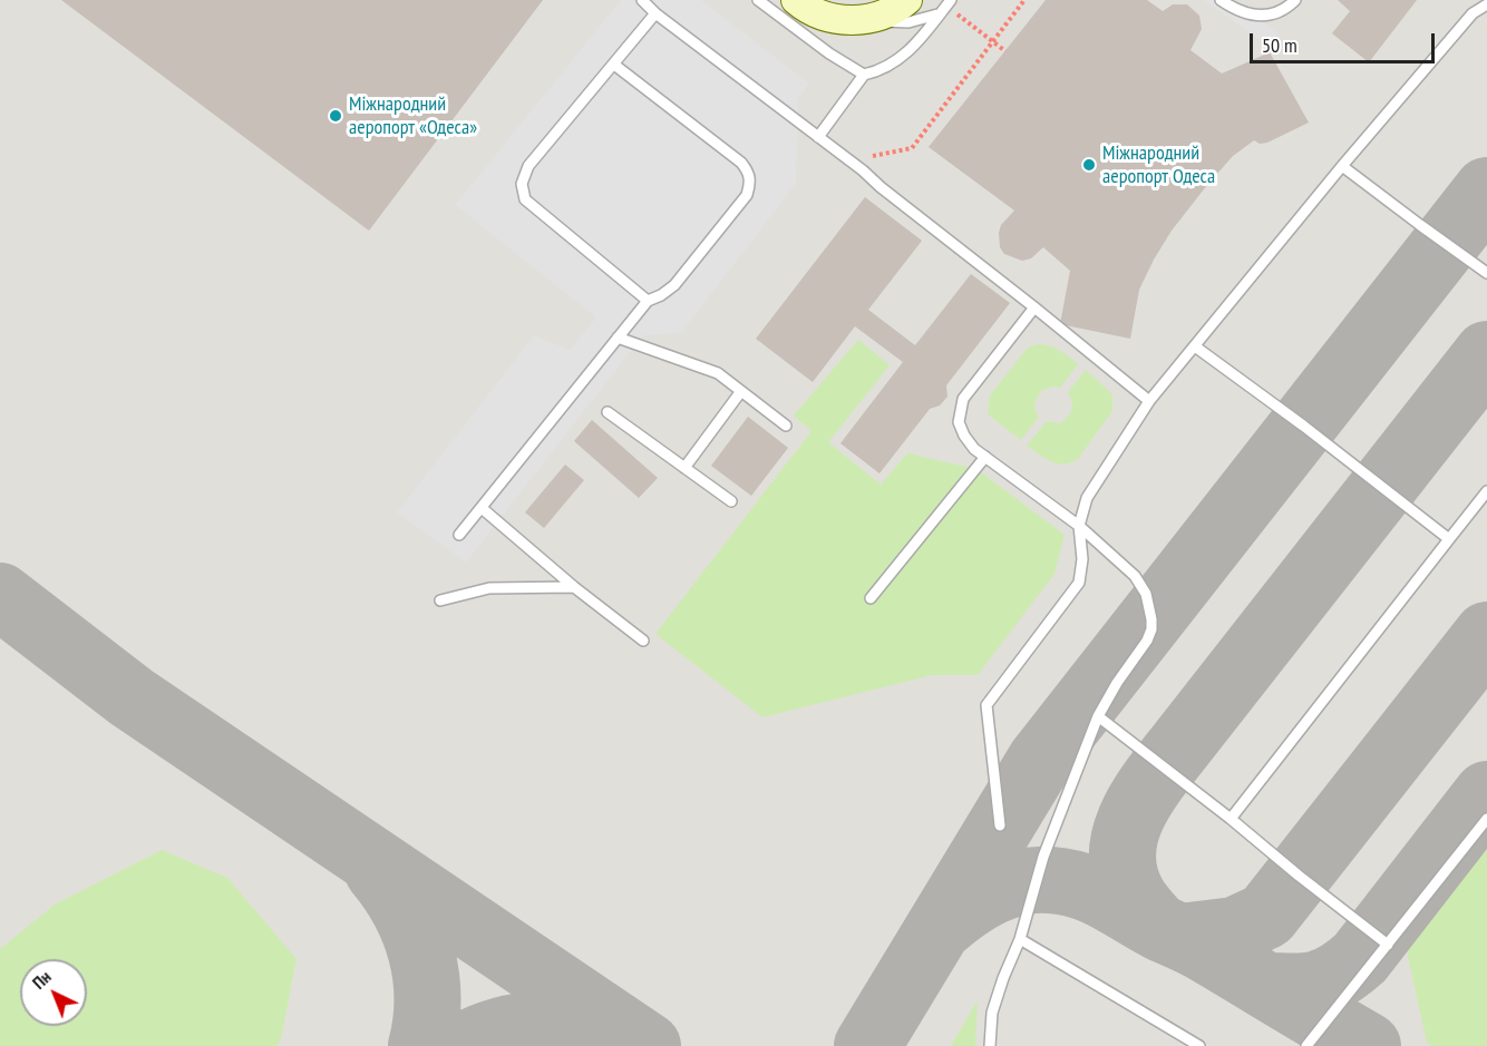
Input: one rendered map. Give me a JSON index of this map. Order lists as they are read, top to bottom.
{
  "places": ["Міжнародний аеропорт «Одеса»", "Міжнародний аеропорт Одеса"],
  "scale_bar": "50 m",
  "north": "top left"
}
